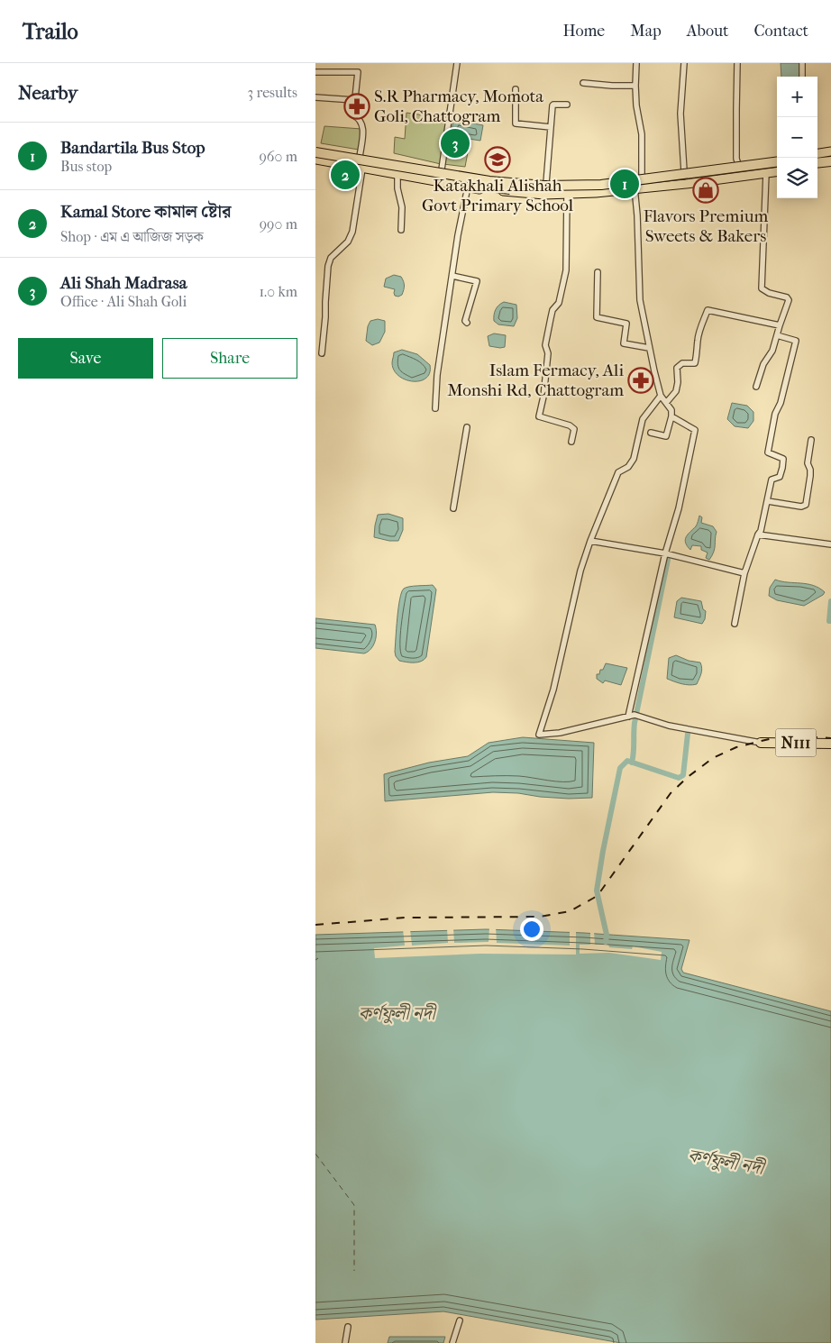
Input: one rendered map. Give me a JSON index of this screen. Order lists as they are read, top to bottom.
{
  "streets": {
    "highway": ["N111"]
  },
  "water": ["কর্ণফুলী নদী"],
  "places": {
    "pharmacy": ["S.R Pharmacy, Momota Goli, Chattogram", "Islam Fermacy, Ali Monshi Rd, Chattogram"],
    "school or university": ["Katakhali Alishah Govt Primary School"],
    "shop": ["Flavors Premium Sweets & Bakers"]
  },
  "page": {
    "header": "Trailo",
    "nav": [
      "Home",
      "Map",
      "About",
      "Contact"
    ],
    "heading": ["Nearby", "3 results"],
    "map_buttons": ["+", "−"],
    "list": [
      {
        "mark": "1",
        "name": "Bandartila Bus Stop",
        "note": "Bus stop",
        "value": "960 m"
      },
      {
        "mark": "2",
        "name": "Kamal Store কামাল ষ্টোর",
        "note": "Shop · এম এ আজিজ সড়ক",
        "value": "990 m"
      },
      {
        "mark": "3",
        "name": "Ali Shah Madrasa",
        "note": "Office · Ali Shah Goli",
        "value": "1.0 km"
      }
    ],
    "pins": ["3", "2", "1"],
    "buttons": ["Save", "Share"]
  }
}
